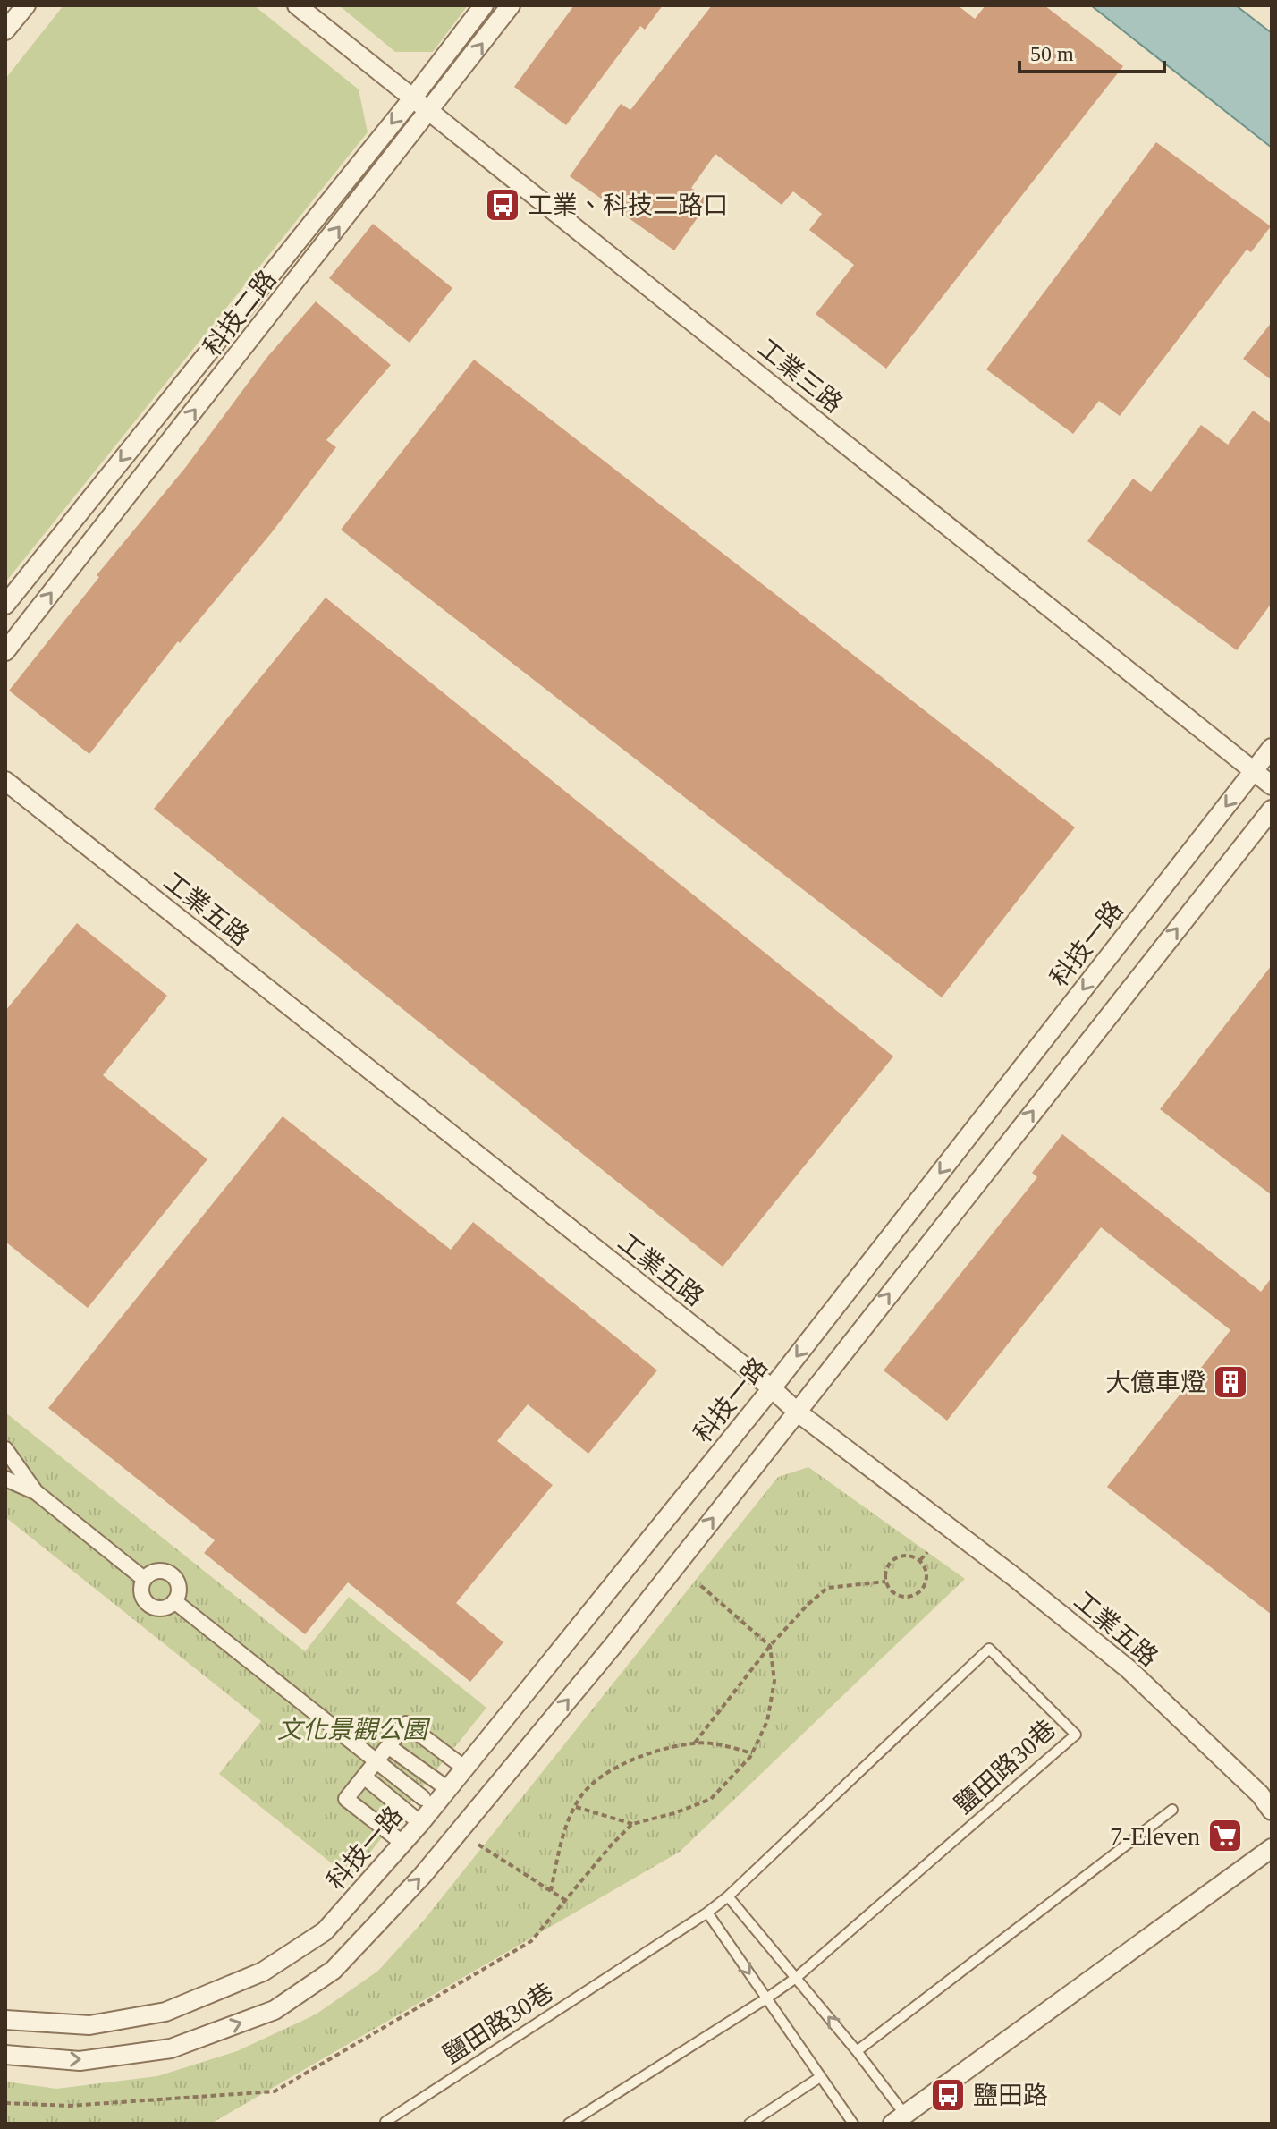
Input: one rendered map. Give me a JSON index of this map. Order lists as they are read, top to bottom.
{
  "streets": {
    "street": [
      "科技二路",
      "工業三路",
      "工業五路",
      "科技一路"
    ],
    "lane": ["鹽田路30巷"]
  },
  "crossings": [
    ["科技二路", "工業三路"],
    ["工業三路", "科技一路"],
    ["工業五路", "科技一路"]
  ],
  "parks": ["文化景觀公園"],
  "places": {
    "bus stop": ["工業、科技二路口", "鹽田路"],
    "building": ["大億車燈"],
    "supermarket": ["7-Eleven"]
  },
  "scale_bar": "50 m"
}
